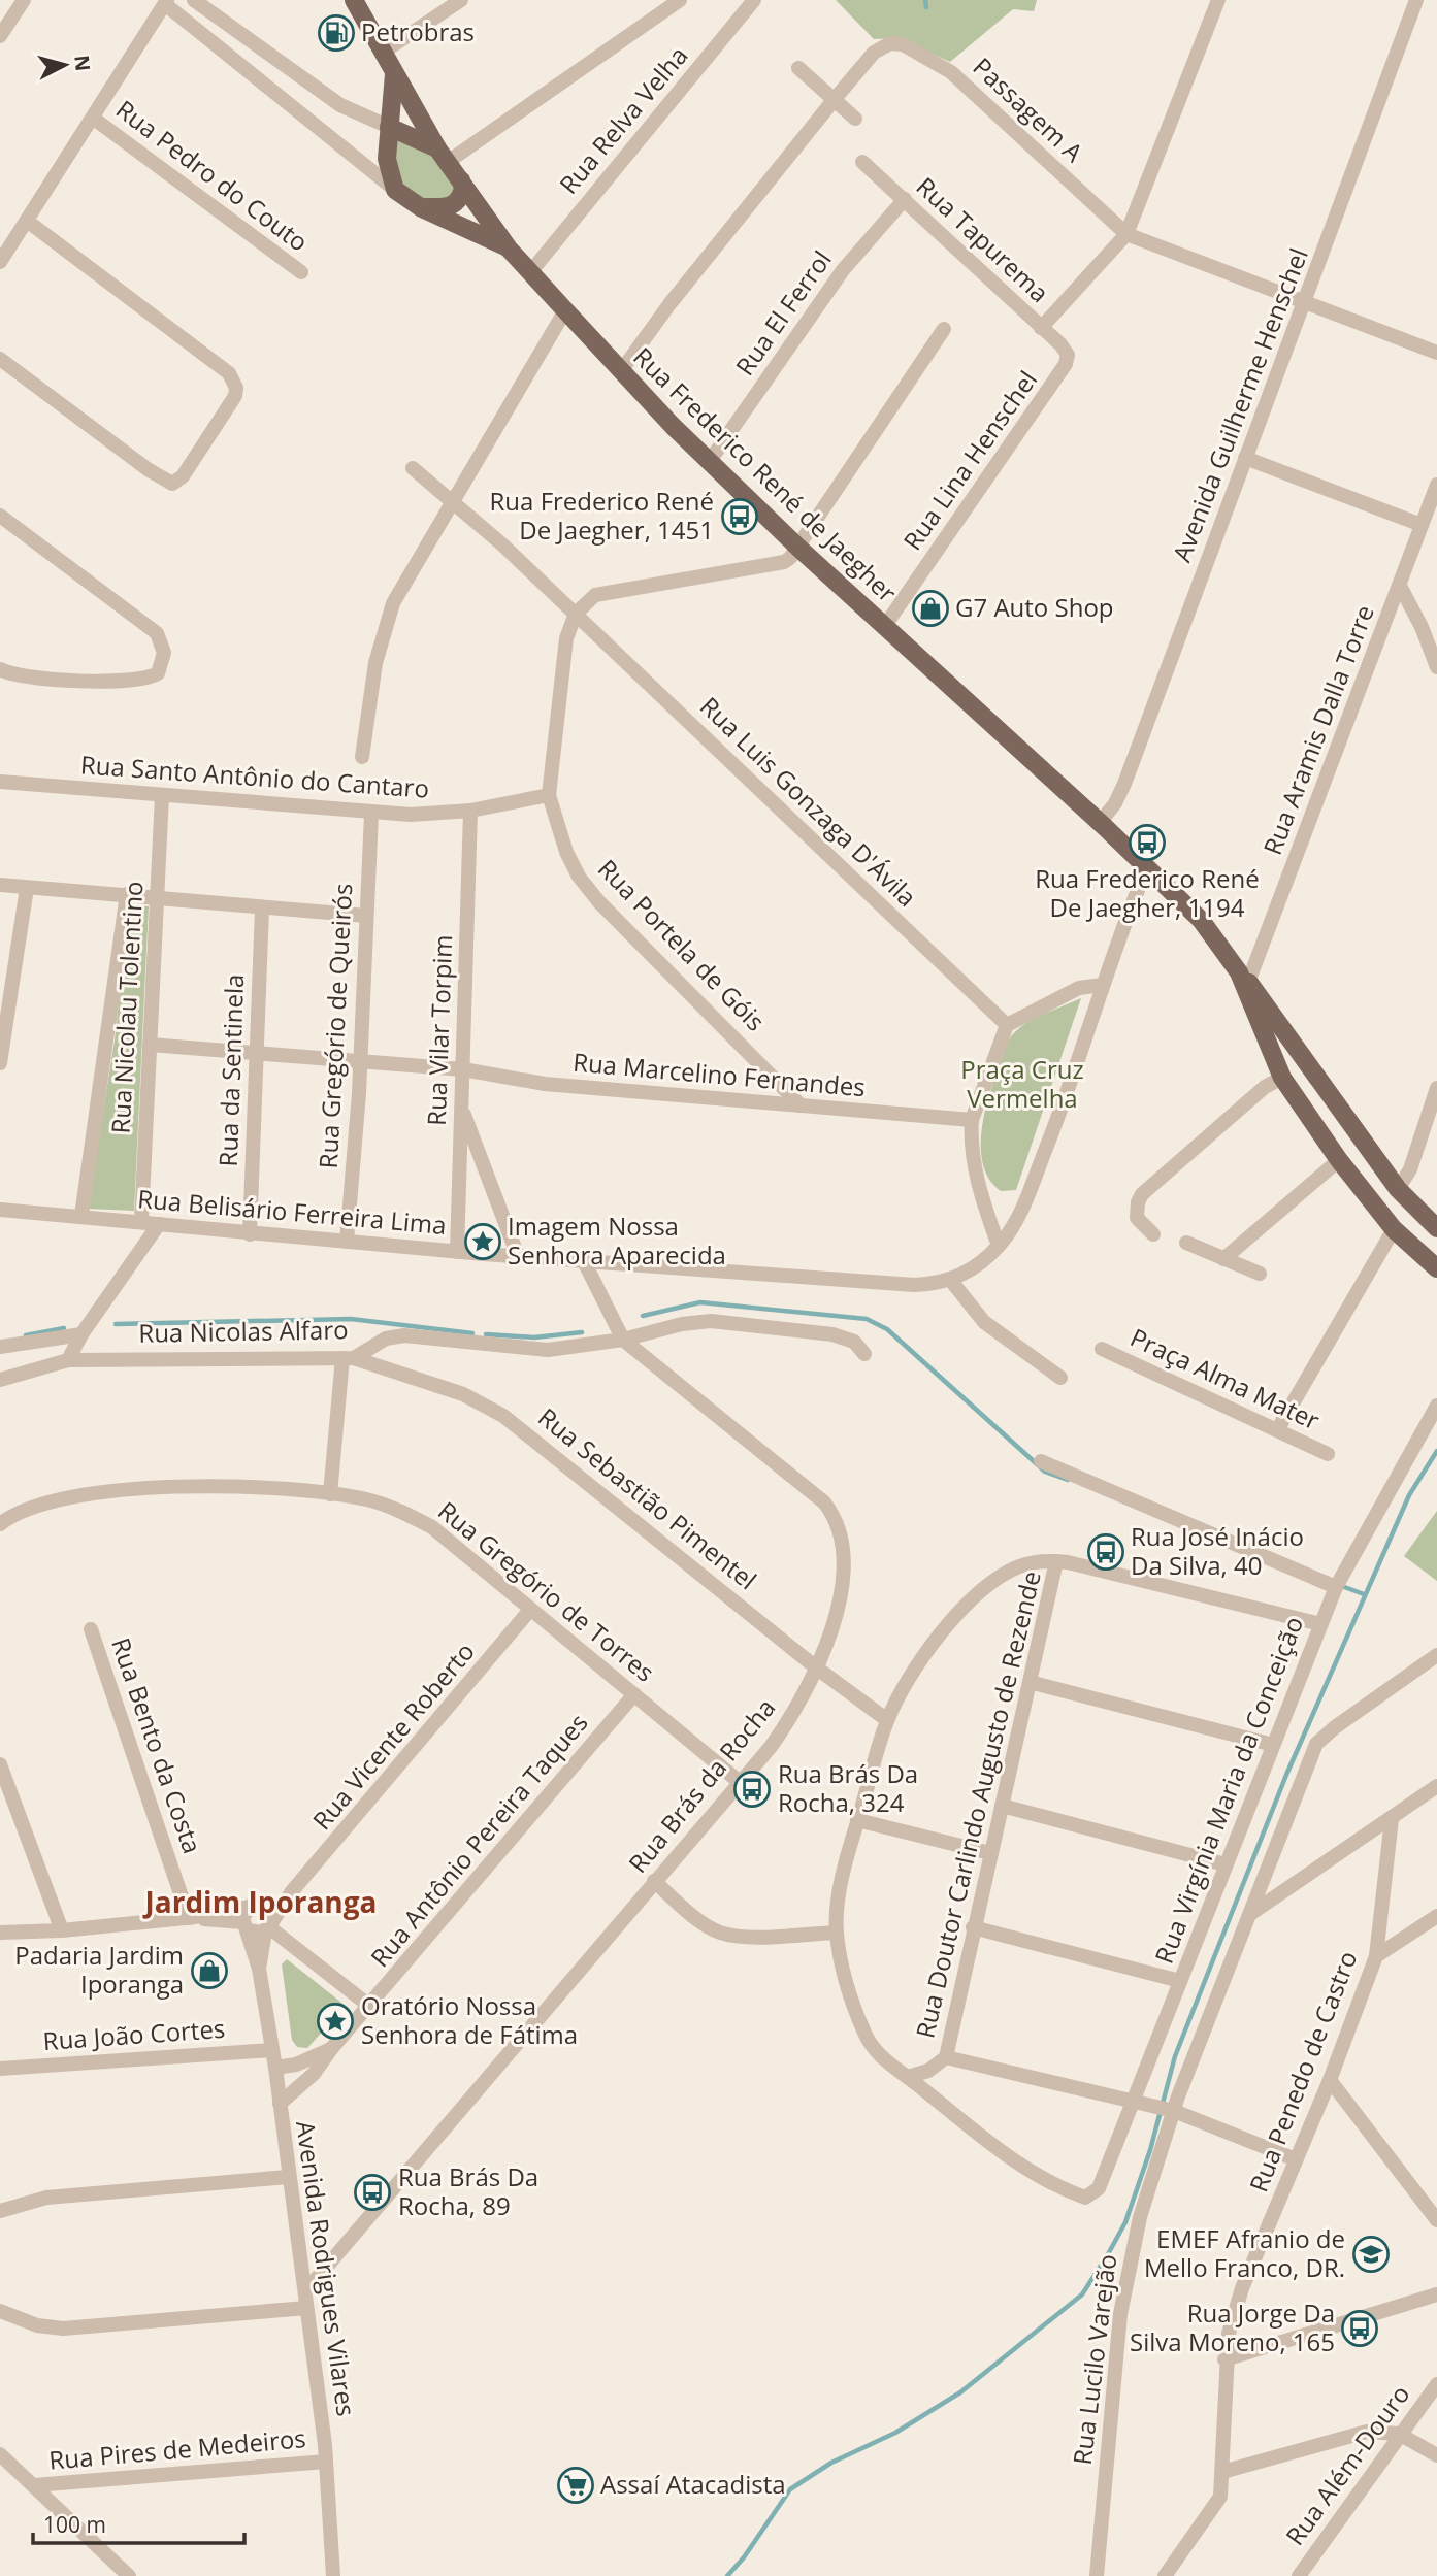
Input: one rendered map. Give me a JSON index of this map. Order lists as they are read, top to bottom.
{
  "streets": {
    "main road": ["Rua Frederico René de Jaegher"],
    "street": [
      "Passagem A",
      "Rua Relva Velha",
      "Rua Pedro do Couto",
      "Rua Tapurema",
      "Rua El Ferrol",
      "Avenida Guilherme Henschel",
      "Rua Lina Henschel",
      "Rua Aramis Dalla Torre",
      "Rua Santo Antônio do Cantaro",
      "Rua Luis Gonzaga D'Ávila",
      "Rua Portela de Góis",
      "Rua Nicolau Tolentino",
      "Rua Gregório de Queirós",
      "Rua Vilar Torpim",
      "Rua da Sentinela",
      "Rua Marcelino Fernandes",
      "Rua Belisário Ferreira Lima",
      "Rua Nicolas Alfaro",
      "Praça Alma Mater",
      "Rua Sebastião Pimentel",
      "Rua Gregório de Torres",
      "Rua Vicente Roberto",
      "Rua Bento da Costa",
      "Rua Brás da Rocha",
      "Rua Virgínia Maria da Conceição",
      "Rua Doutor Carlindo Augusto de Rezende",
      "Rua Antônio Pereira Taques",
      "Rua João Cortes",
      "Rua Penedo de Castro",
      "Avenida Rodrigues Vilares",
      "Rua Lucilo Varejão",
      "Rua Pires de Medeiros",
      "Rua Além-Douro"
    ]
  },
  "crossings": [
    ["Rua Relva Velha", "Rua Frederico René de Jaegher"],
    ["Rua Tapurema", "Rua El Ferrol"],
    ["Rua Tapurema", "Rua Lina Henschel"],
    ["Rua El Ferrol", "Rua Frederico René de Jaegher"],
    ["Avenida Guilherme Henschel", "Rua Frederico René de Jaegher"],
    ["Rua Lina Henschel", "Rua Frederico René de Jaegher"],
    ["Rua Frederico René de Jaegher", "Rua Aramis Dalla Torre"],
    ["Rua Santo Antônio do Cantaro", "Rua Portela de Góis"],
    ["Rua Santo Antônio do Cantaro", "Rua Nicolau Tolentino"],
    ["Rua Santo Antônio do Cantaro", "Rua Gregório de Queirós"],
    ["Rua Santo Antônio do Cantaro", "Rua Vilar Torpim"],
    ["Rua Luis Gonzaga D'Ávila", "Rua Portela de Góis"],
    ["Rua Portela de Góis", "Rua Marcelino Fernandes"],
    ["Rua Nicolau Tolentino", "Rua Marcelino Fernandes"],
    ["Rua Nicolau Tolentino", "Rua Belisário Ferreira Lima"],
    ["Rua Gregório de Queirós", "Rua Marcelino Fernandes"],
    ["Rua Gregório de Queirós", "Rua Belisário Ferreira Lima"],
    ["Rua Vilar Torpim", "Rua Marcelino Fernandes"],
    ["Rua Vilar Torpim", "Rua Belisário Ferreira Lima"],
    ["Rua da Sentinela", "Rua Marcelino Fernandes"],
    ["Rua da Sentinela", "Rua Belisário Ferreira Lima"],
    ["Rua Belisário Ferreira Lima", "Rua Brás da Rocha"],
    ["Rua Nicolas Alfaro", "Rua Sebastião Pimentel"],
    ["Rua Nicolas Alfaro", "Rua Brás da Rocha"],
    ["Rua Sebastião Pimentel", "Rua Brás da Rocha"],
    ["Rua Gregório de Torres", "Rua Vicente Roberto"],
    ["Rua Gregório de Torres", "Rua Brás da Rocha"],
    ["Rua Gregório de Torres", "Rua Antônio Pereira Taques"],
    ["Rua Vicente Roberto", "Rua Bento da Costa"],
    ["Rua Vicente Roberto", "Avenida Rodrigues Vilares"],
    ["Rua Brás da Rocha", "Avenida Rodrigues Vilares"],
    ["Rua Virgínia Maria da Conceição", "Rua Doutor Carlindo Augusto de Rezende"],
    ["Rua Antônio Pereira Taques", "Avenida Rodrigues Vilares"],
    ["Rua João Cortes", "Avenida Rodrigues Vilares"],
    ["Avenida Rodrigues Vilares", "Rua Pires de Medeiros"]
  ],
  "districts": ["Jardim Iporanga"],
  "parks": ["Praça Cruz Vermelha"],
  "places": {
    "fuel station": ["Petrobras"],
    "bus stop": [
      "Rua Frederico René De Jaegher, 1451",
      "Rua Frederico René De Jaegher, 1194",
      "Rua José Inácio Da Silva, 40",
      "Rua Brás Da Rocha, 324",
      "Rua Brás Da Rocha, 89",
      "Rua Jorge Da Silva Moreno, 165"
    ],
    "shop": ["G7 Auto Shop", "Padaria Jardim Iporanga"],
    "place": ["Imagem Nossa Senhora Aparecida", "Oratório Nossa Senhora de Fátima"],
    "school or university": ["EMEF Afranio de Mello Franco, DR."],
    "supermarket": ["Assaí Atacadista"]
  },
  "scale_bar": "100 m",
  "north": "right"
}
